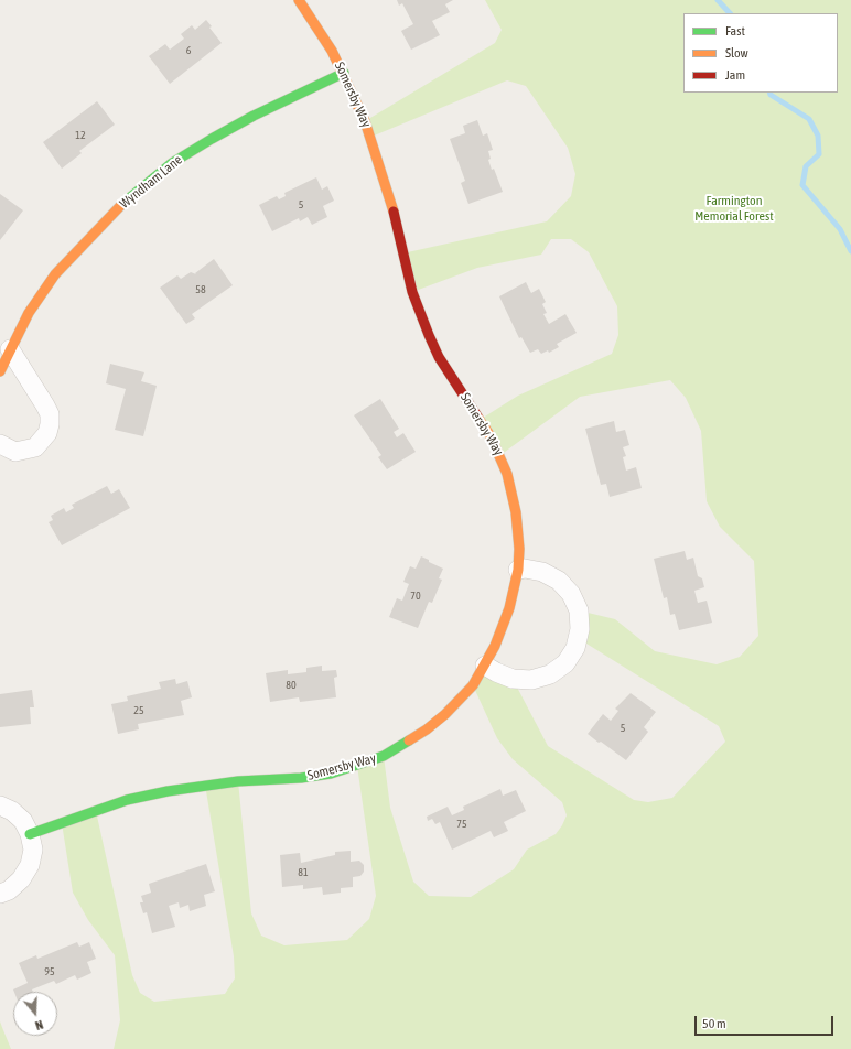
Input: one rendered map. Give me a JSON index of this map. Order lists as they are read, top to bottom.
{
  "streets": {
    "street": ["Somersby Way", "Wyndham Lane"]
  },
  "crossings": [
    ["Somersby Way", "Wyndham Lane"]
  ],
  "parks": ["Farmington Memorial Forest"],
  "house_numbers": [
    "6",
    "12",
    "5",
    "58",
    "70",
    "80",
    "25",
    "5",
    "75",
    "81",
    "95"
  ],
  "legend": ["Fast", "Slow", "Jam"],
  "scale_bar": "50 m",
  "north": "bottom"
}
